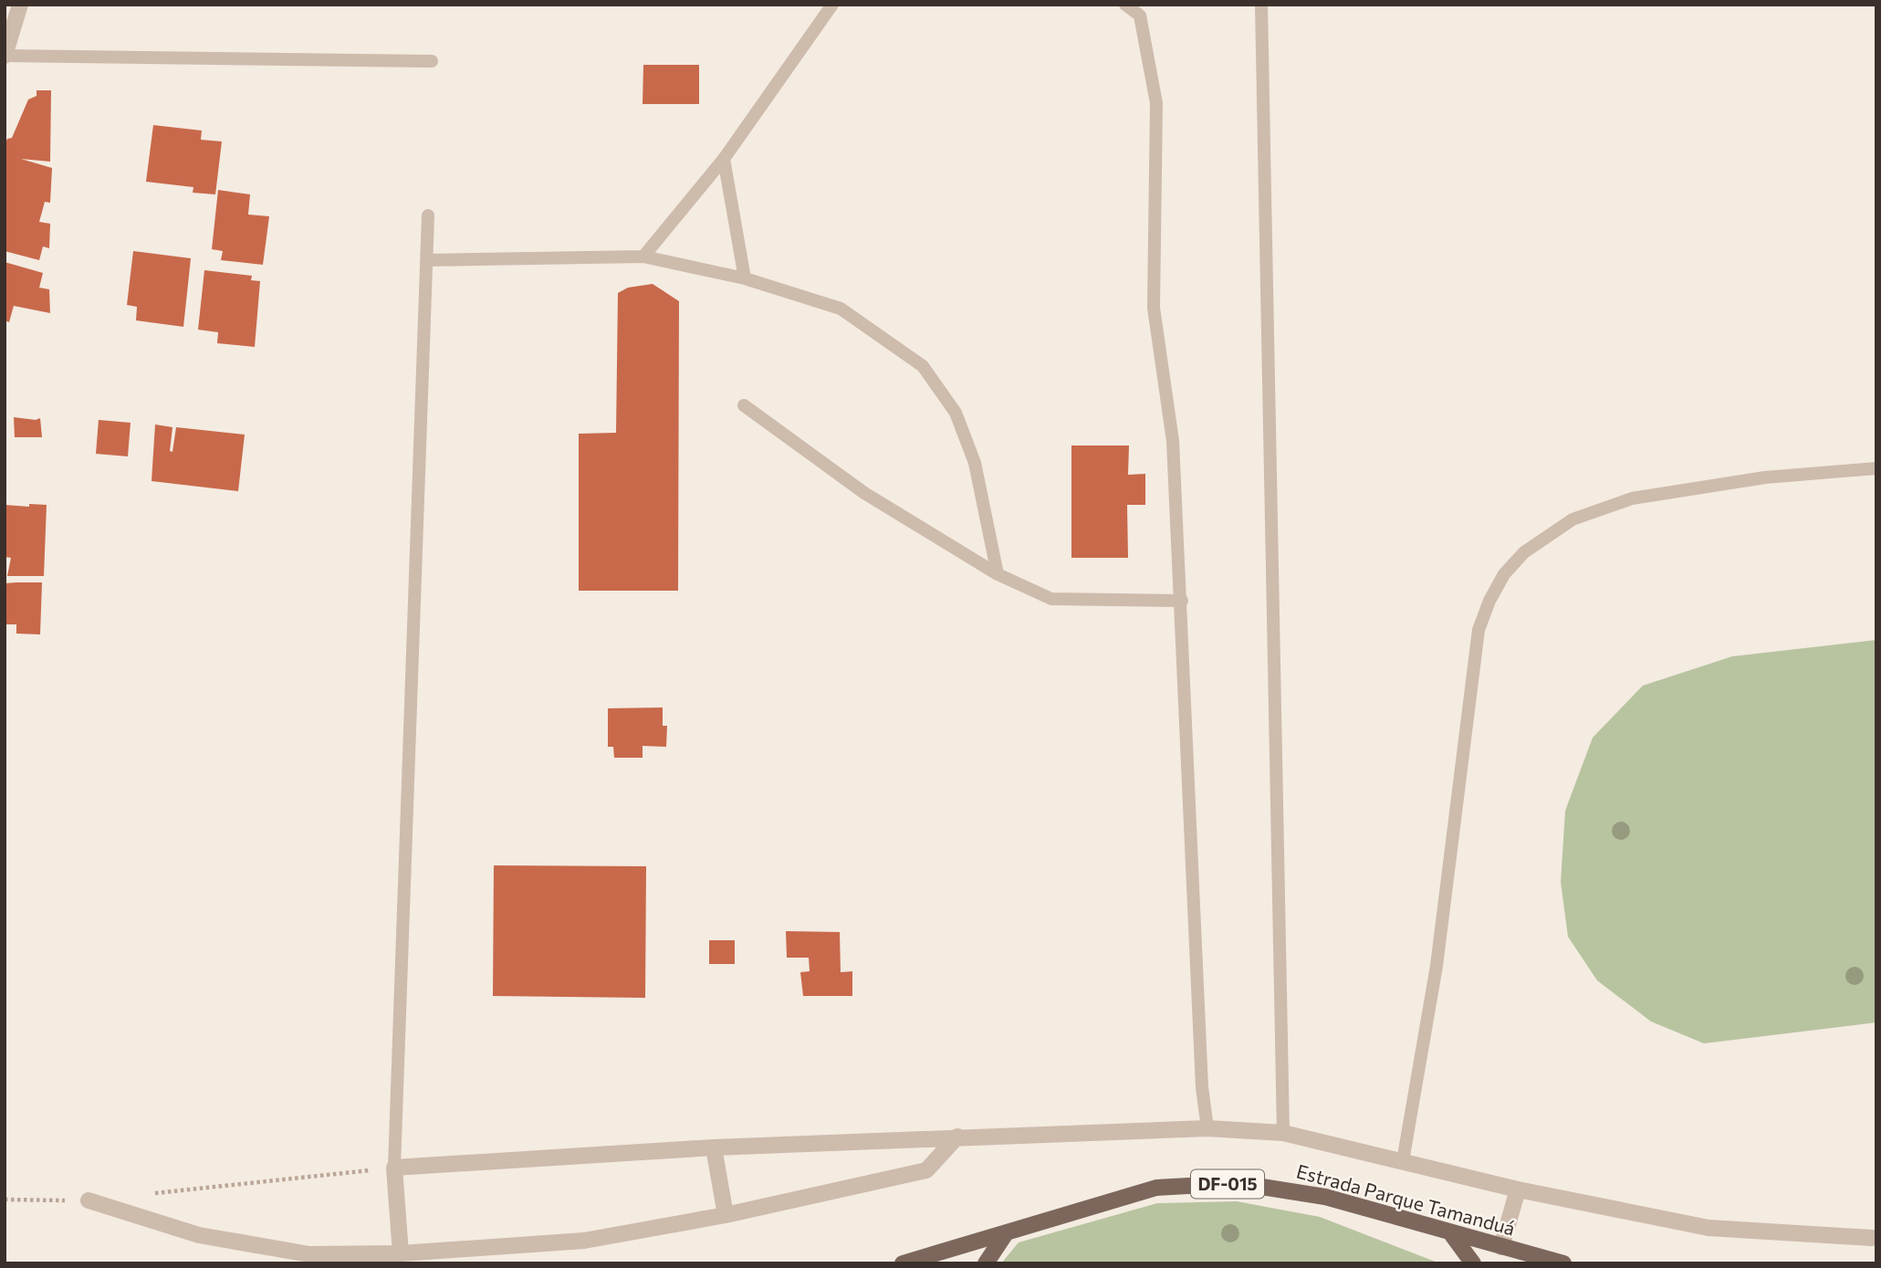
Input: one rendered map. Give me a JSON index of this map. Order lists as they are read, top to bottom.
{
  "streets": {
    "main road": ["DF-015", "Estrada Parque Tamanduá"]
  }
}
